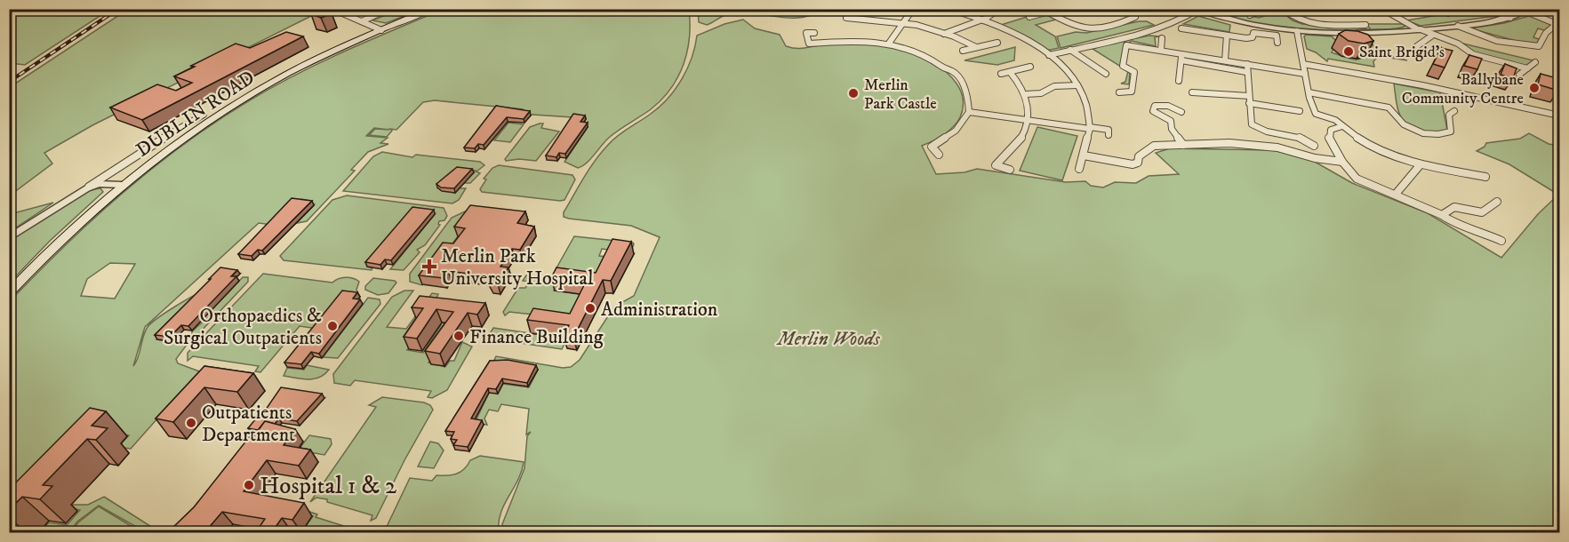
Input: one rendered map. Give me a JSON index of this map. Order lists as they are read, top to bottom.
{
  "streets": {
    "main road": ["DUBLIN ROAD"]
  },
  "parks": ["Merlin Woods"],
  "places": {
    "other": [
      "Saint Brigid's",
      "Ballybane Community Centre",
      "Merlin Park Castle",
      "Administration",
      "Orthopaedics & Surgical Outpatients",
      "Finance Building",
      "Outpatients Department",
      "Hospital 1 & 2"
    ],
    "health": ["Merlin Park University Hospital"]
  }
}
